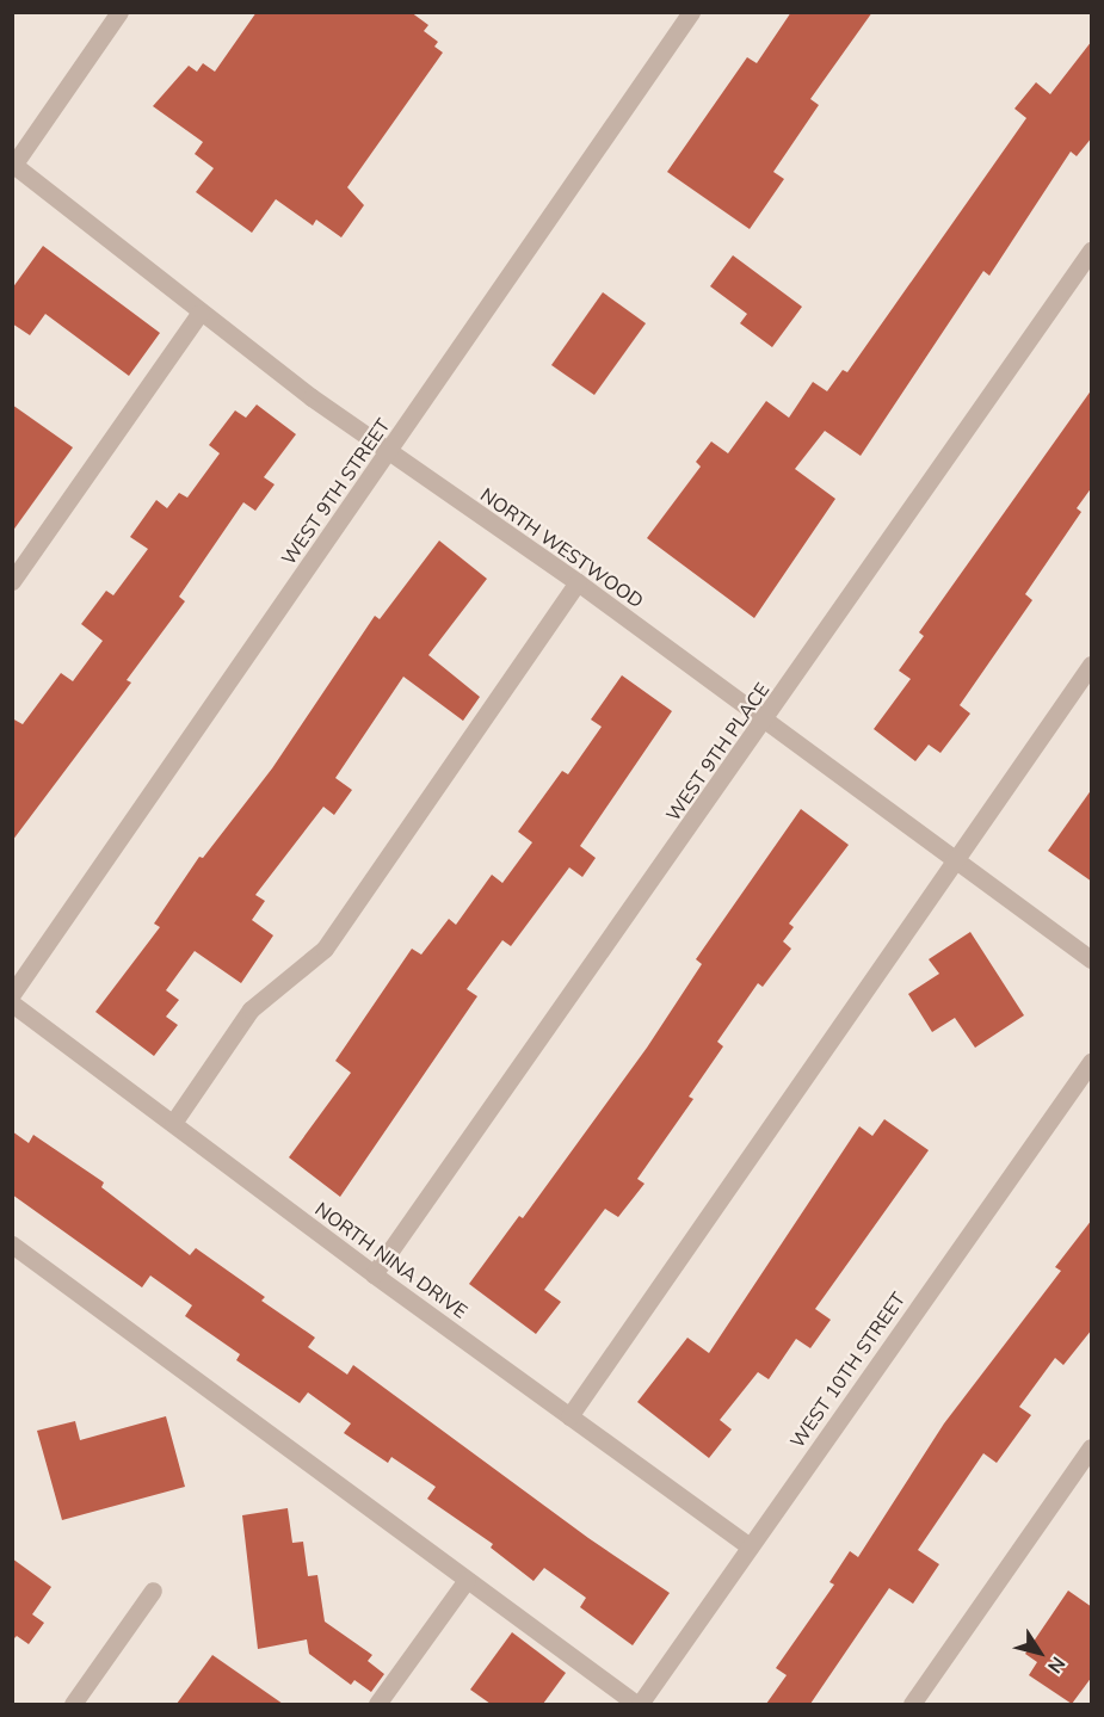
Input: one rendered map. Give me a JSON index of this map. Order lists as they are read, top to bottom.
{
  "streets": {
    "street": [
      "WEST 9TH STREET",
      "NORTH WESTWOOD",
      "WEST 9TH PLACE",
      "NORTH NINA DRIVE",
      "WEST 10TH STREET"
    ]
  },
  "crossings": [
    ["WEST 9TH STREET", "NORTH WESTWOOD"],
    ["NORTH WESTWOOD", "WEST 9TH PLACE"],
    ["WEST 9TH PLACE", "NORTH NINA DRIVE"],
    ["NORTH NINA DRIVE", "WEST 10TH STREET"]
  ],
  "north": "bottom right"
}
